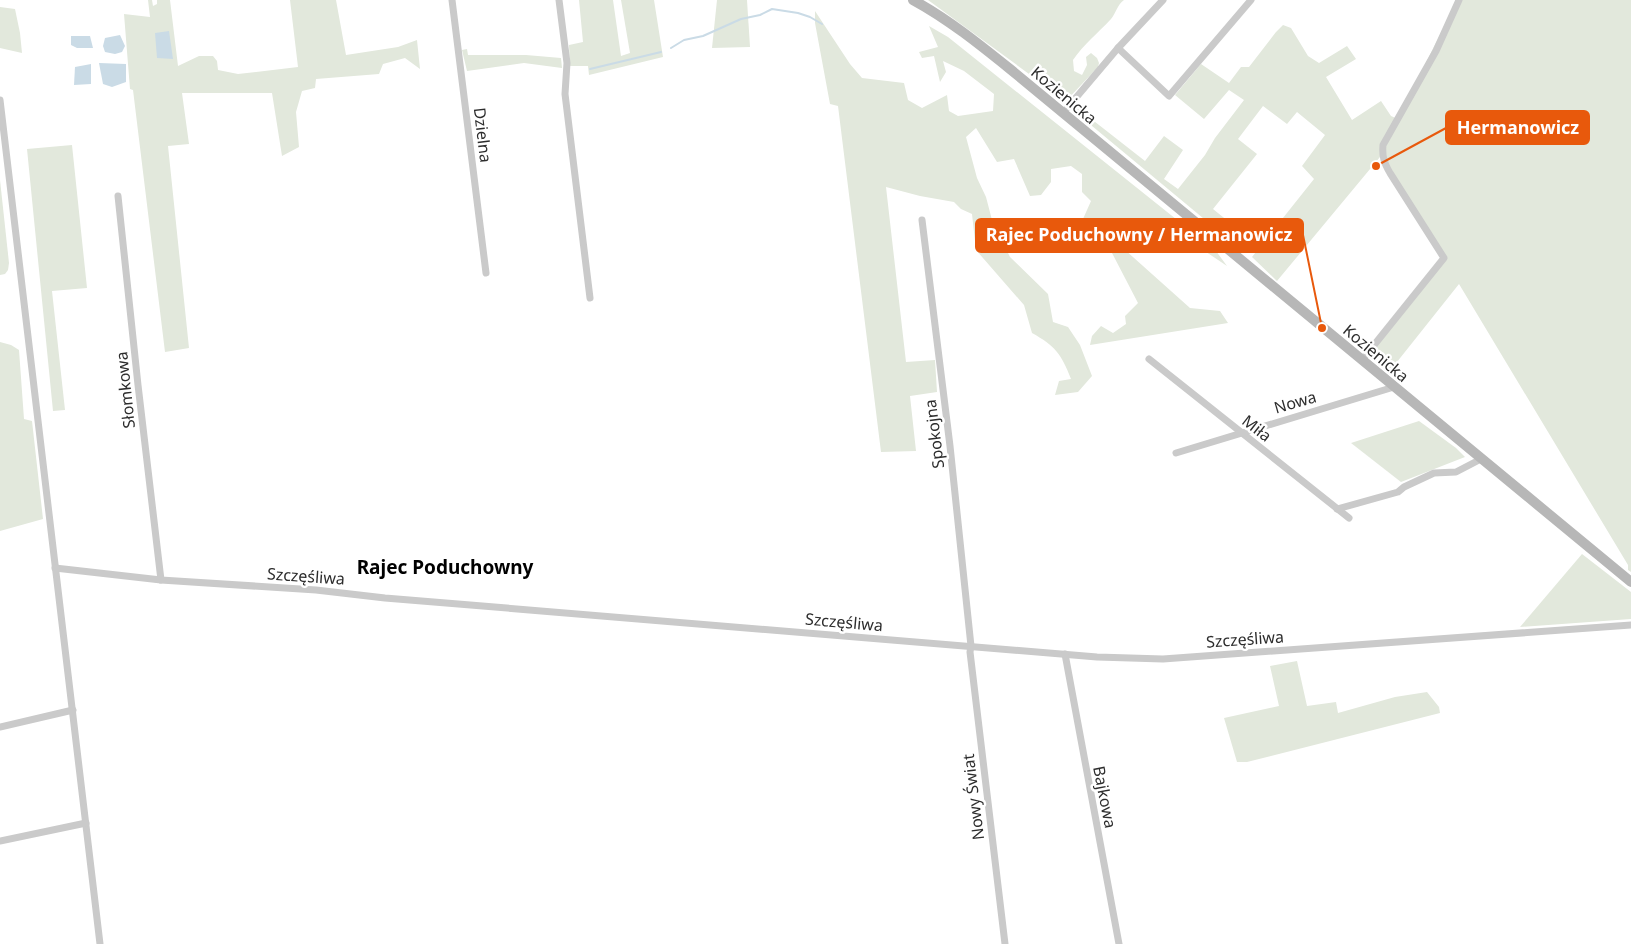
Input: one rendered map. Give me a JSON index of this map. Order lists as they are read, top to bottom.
{
  "streets": {
    "main road": ["Kozienicka"],
    "street": [
      "Dzielna",
      "Słomkowa",
      "Nowa",
      "Miła",
      "Spokojna",
      "Szczęśliwa",
      "Nowy Świat",
      "Bajkowa"
    ]
  },
  "crossings": [
    ["Kozienicka", "Nowa"],
    ["Słomkowa", "Szczęśliwa"],
    ["Nowa", "Miła"],
    ["Spokojna", "Szczęśliwa"],
    ["Spokojna", "Nowy Świat"],
    ["Szczęśliwa", "Nowy Świat"],
    ["Szczęśliwa", "Bajkowa"]
  ],
  "districts": ["Rajec Poduchowny"],
  "places": ["Hermanowicz", "Rajec Poduchowny / Hermanowicz"]
}
